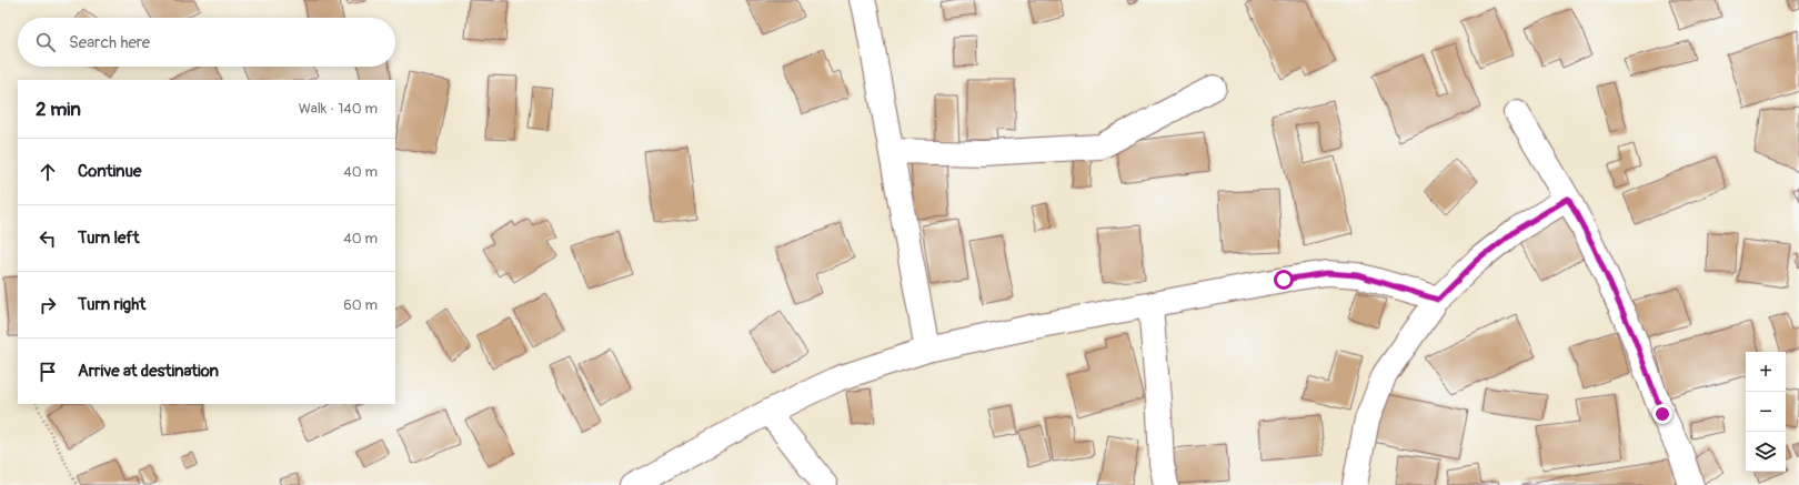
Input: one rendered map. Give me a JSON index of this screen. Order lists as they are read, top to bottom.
{
  "page": {
    "search": "Search here",
    "heading": ["2 min", "Walk · 140 m"],
    "list": [
      ["Continue", "40 m"],
      ["Turn left", "40 m"],
      ["Turn right", "60 m"],
      "Arrive at destination"
    ],
    "map_buttons": ["+", "−"]
  }
}
